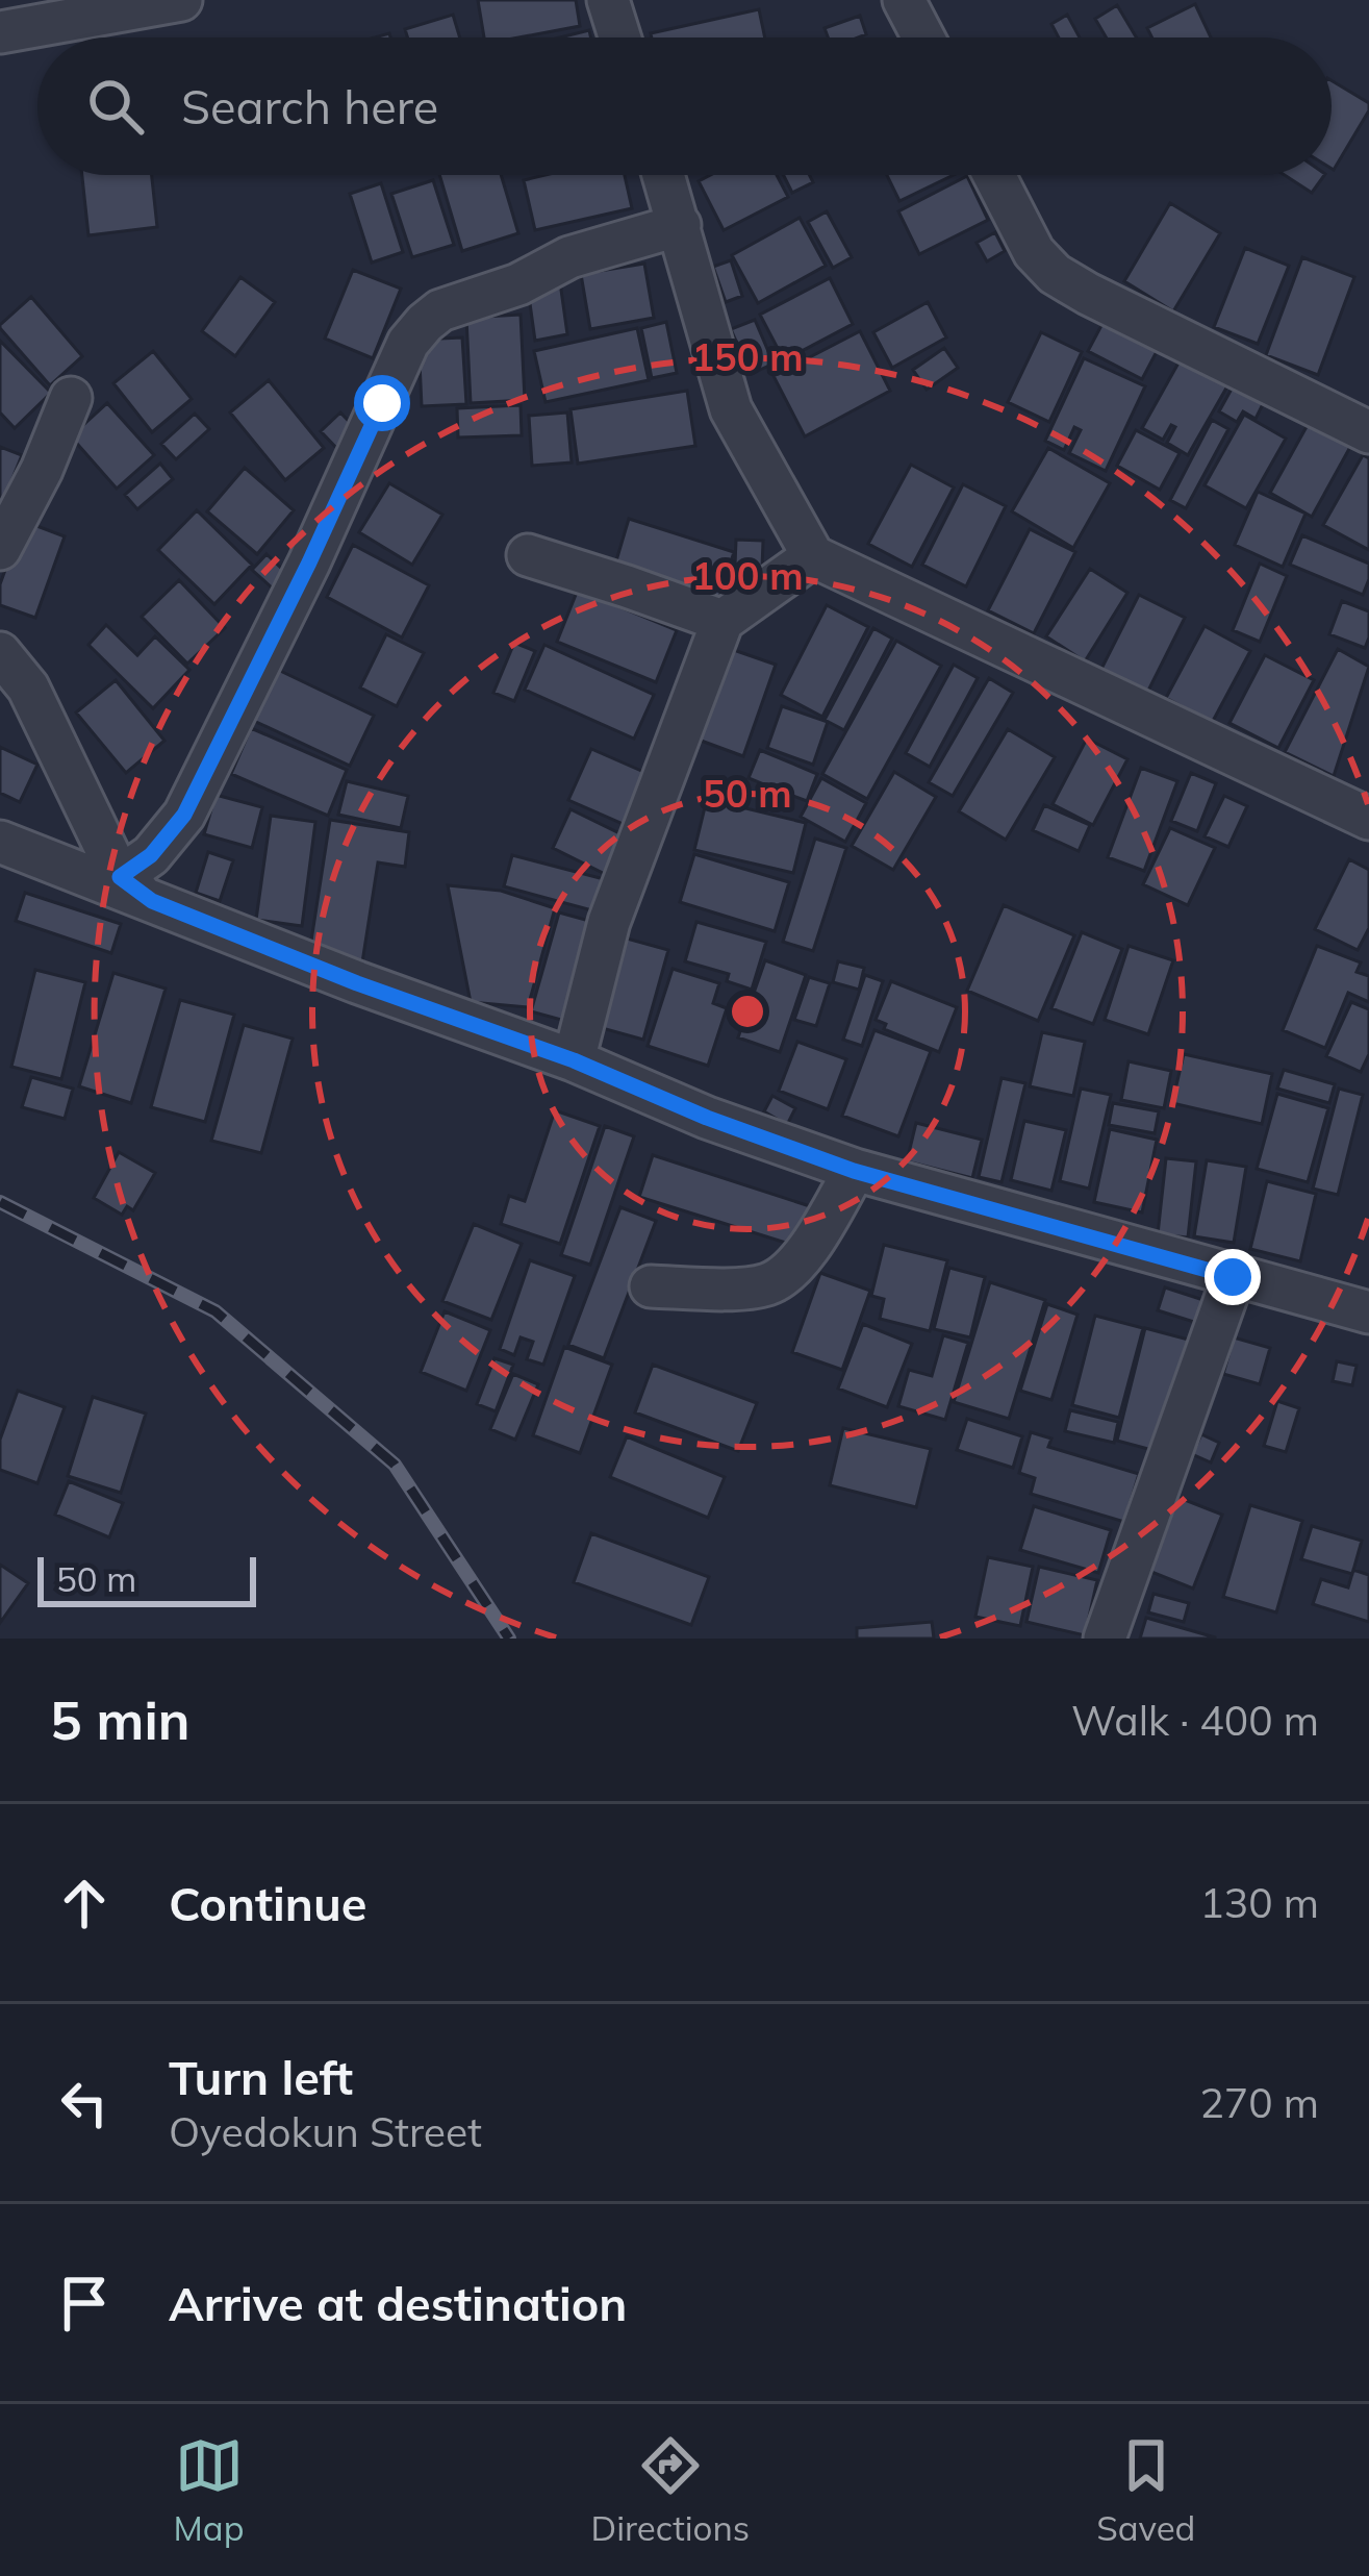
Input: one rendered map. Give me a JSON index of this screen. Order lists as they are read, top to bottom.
{
  "scale_bar": "50 m",
  "page": {
    "search": "Search here",
    "scale": "50 m",
    "heading": ["5 min", "Walk · 400 m"],
    "list": [
      ["Continue", "130 m"],
      ["Turn left", "Oyedokun Street", "270 m"],
      "Arrive at destination"
    ],
    "nav": ["Map", "Directions", "Saved"]
  },
  "rings": ["150 m", "100 m", "50 m"]
}
